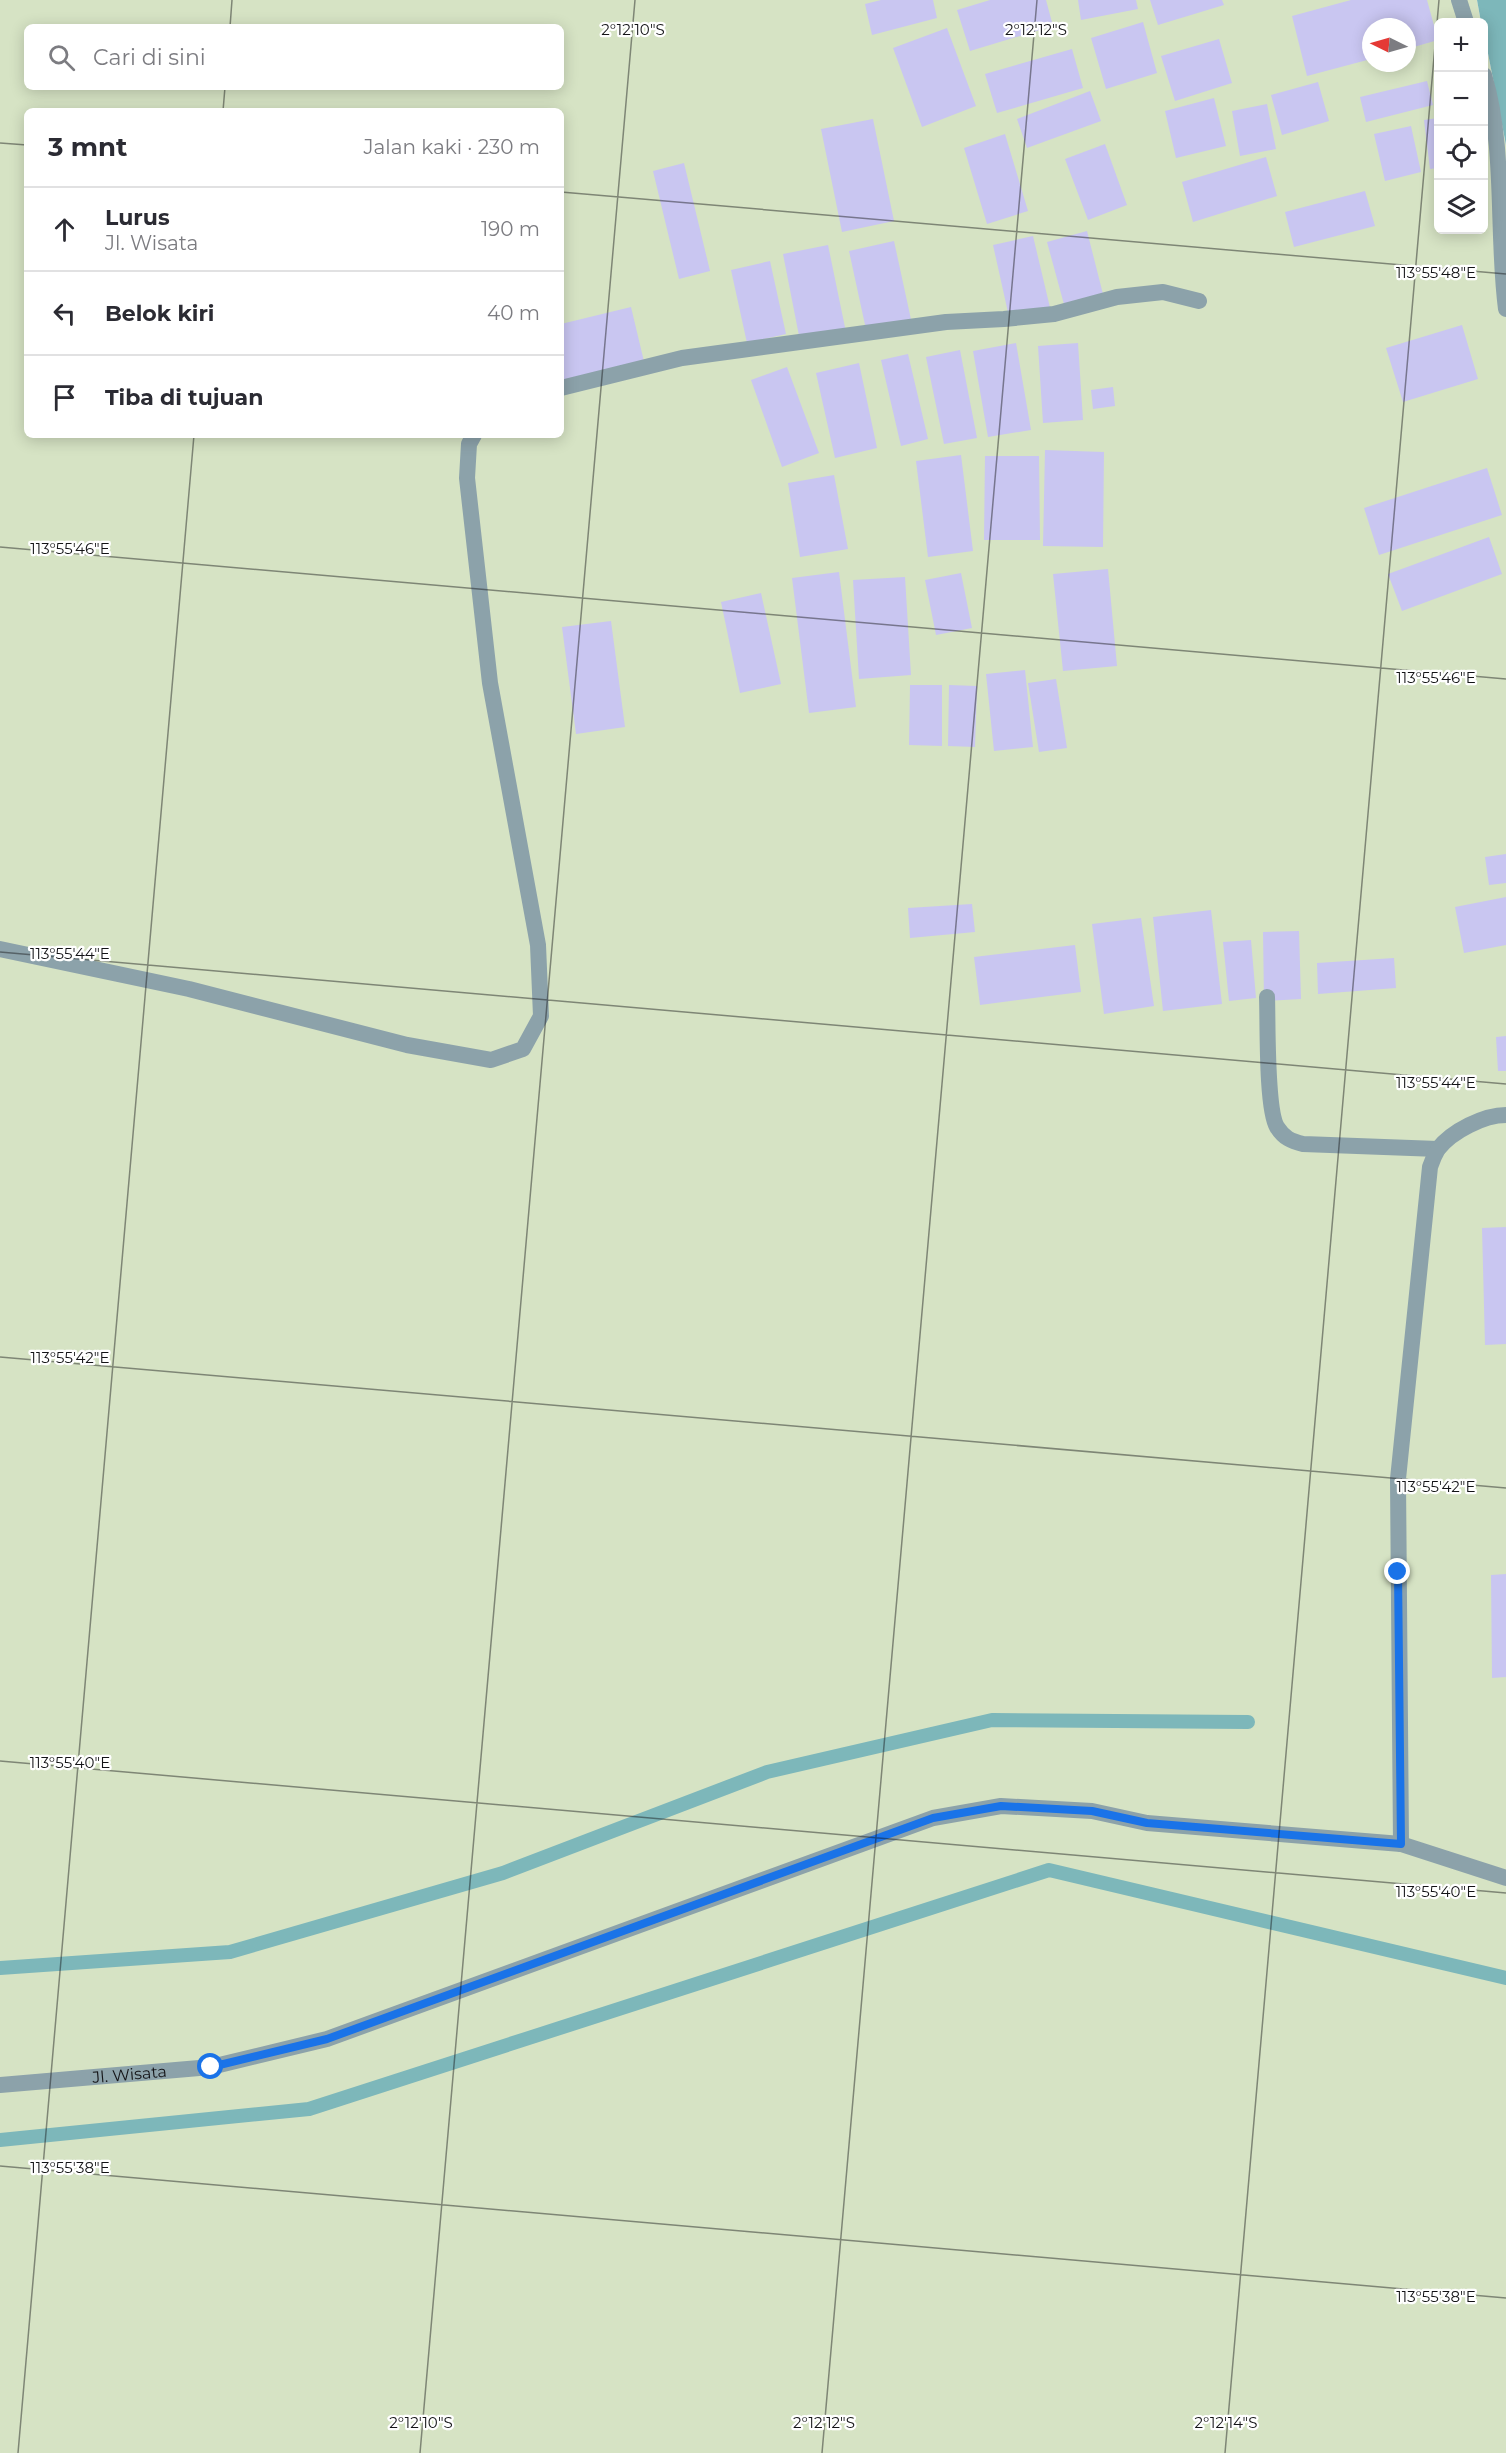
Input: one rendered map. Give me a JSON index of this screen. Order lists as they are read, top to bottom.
{
  "streets": {
    "street": ["Jl. Wisata"]
  },
  "north": "left",
  "page": {
    "map_buttons": ["+", "−"],
    "search": "Cari di sini",
    "heading": ["3 mnt", "Jalan kaki · 230 m"],
    "list": [
      ["Lurus", "Jl. Wisata", "190 m"],
      ["Belok kiri", "40 m"],
      "Tiba di tujuan"
    ]
  },
  "coordinates": [
    "2°12'10\"S",
    "2°12'12\"S",
    "113°55'48\"E",
    "113°55'46\"E",
    "113°55'44\"E",
    "113°55'42\"E",
    "113°55'40\"E",
    "113°55'38\"E",
    "2°12'14\"S"
  ]
}
